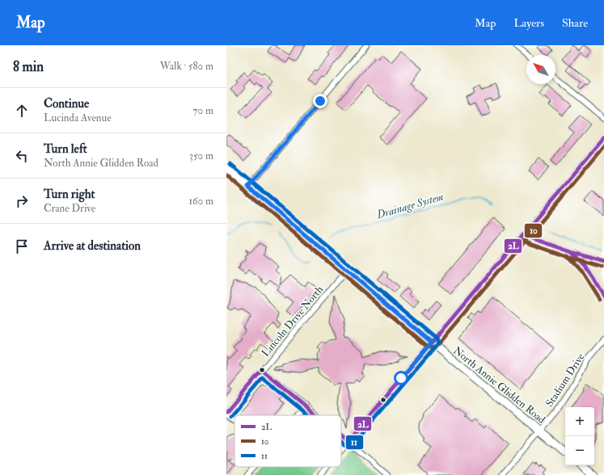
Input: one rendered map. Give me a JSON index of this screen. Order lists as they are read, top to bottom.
{
  "streets": {
    "main road": ["North Annie Glidden Road"],
    "street": ["Lincoln Drive North", "Stadium Drive"]
  },
  "crossings": [
    ["Lincoln Drive North", "North Annie Glidden Road"],
    ["Stadium Drive", "North Annie Glidden Road"]
  ],
  "water": ["Drainage System"],
  "lines": ["transit line 2L", "transit line 10", "transit line 11"],
  "legend": ["2L", "10", "11"],
  "north": "top left",
  "page": {
    "header": "Map",
    "nav": ["Map", "Layers", "Share"],
    "heading": ["8 min", "Walk · 580 m"],
    "list": [
      ["Continue", "Lucinda Avenue", "70 m"],
      ["Turn left", "North Annie Glidden Road", "350 m"],
      ["Turn right", "Crane Drive", "160 m"],
      "Arrive at destination"
    ],
    "map_buttons": ["+", "−"]
  }
}
